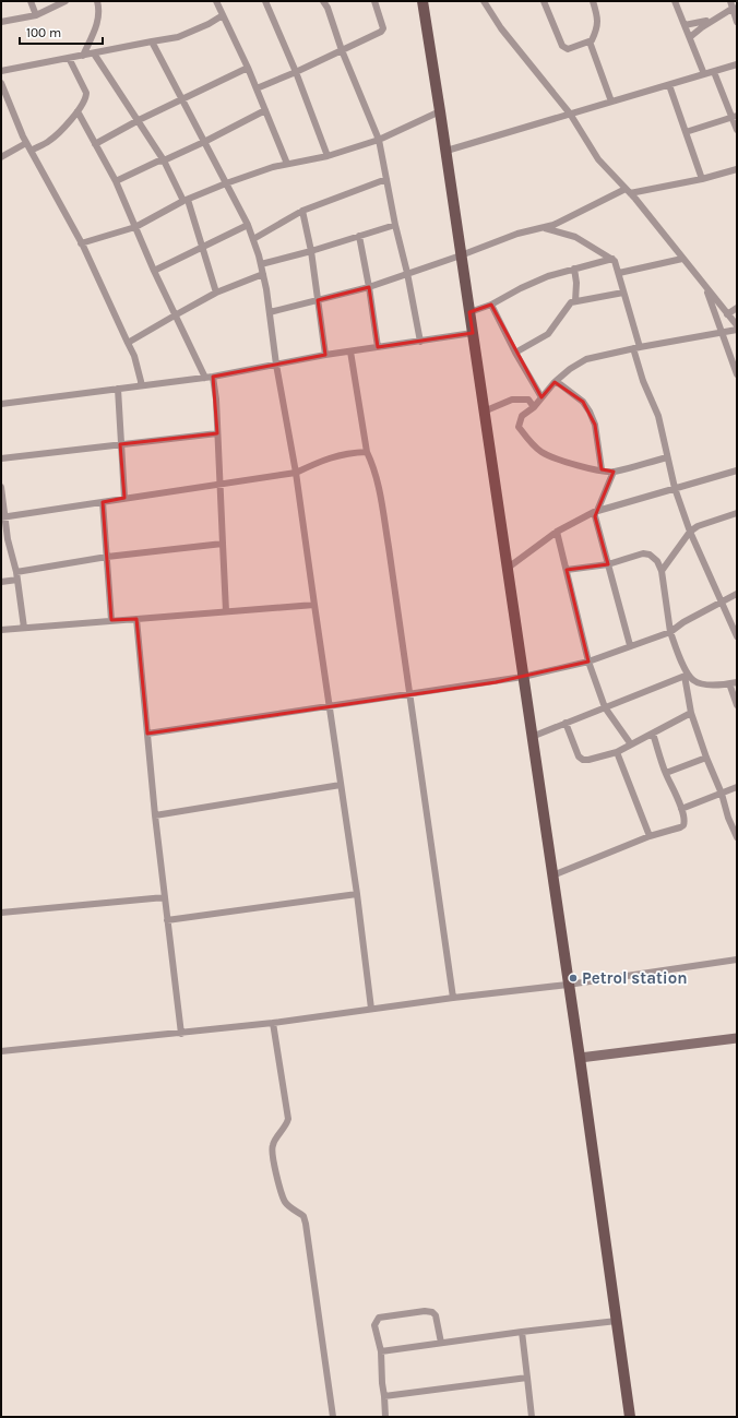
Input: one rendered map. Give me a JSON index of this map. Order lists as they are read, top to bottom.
{
  "places": ["Petrol station"],
  "scale_bar": "100 m"
}
